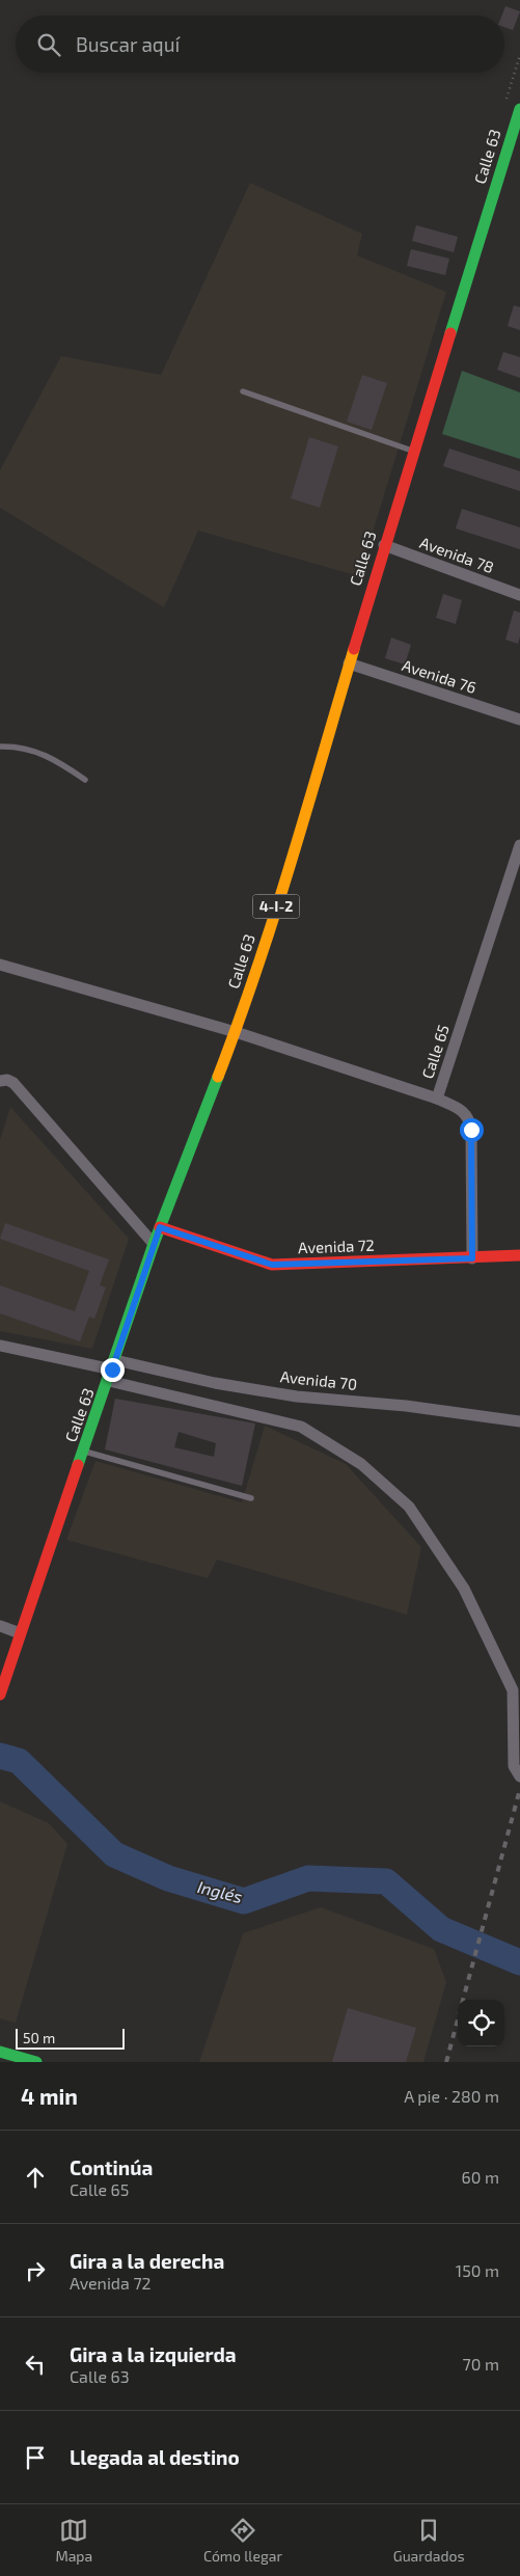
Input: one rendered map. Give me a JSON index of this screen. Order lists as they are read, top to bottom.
{
  "streets": {
    "main road": ["Calle 63", "4-I-2", "Avenida 72"],
    "street": [
      "Avenida 78",
      "Avenida 76",
      "Calle 65",
      "Avenida 70"
    ]
  },
  "crossings": [
    ["Calle 63", "Avenida 78"],
    ["Calle 63", "Avenida 76"],
    ["Calle 63", "Avenida 72"],
    ["Calle 63", "Avenida 70"],
    ["Calle 65", "Avenida 72"]
  ],
  "water": ["Inglés"],
  "scale_bar": "50 m",
  "page": {
    "search": "Buscar aquí",
    "scale": "50 m",
    "heading": ["4 min", "A pie · 280 m"],
    "list": [
      ["Continúa", "Calle 65", "60 m"],
      ["Gira a la derecha", "Avenida 72", "150 m"],
      ["Gira a la izquierda", "Calle 63", "70 m"],
      "Llegada al destino"
    ],
    "nav": ["Mapa", "Cómo llegar", "Guardados"]
  }
}
